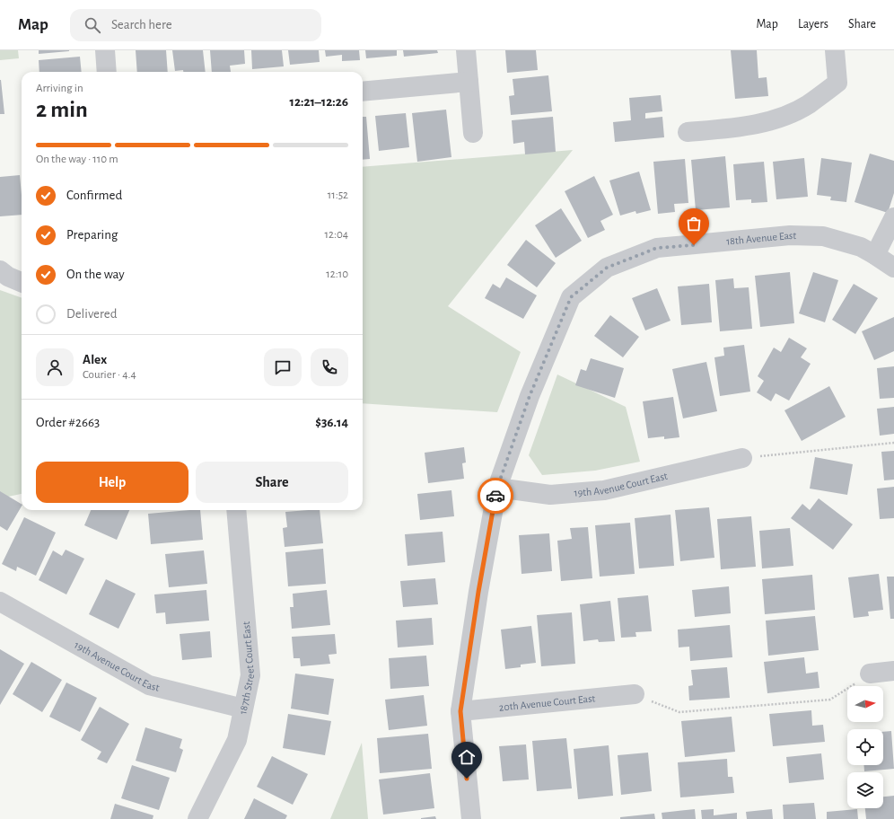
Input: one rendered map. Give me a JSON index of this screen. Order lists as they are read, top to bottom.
{
  "streets": {
    "street": [
      "18th Avenue East",
      "19th Avenue Court East",
      "187th Street Court East",
      "20th Avenue Court East"
    ]
  },
  "crossings": [
    ["18th Avenue East", "19th Avenue Court East"],
    ["18th Avenue East", "20th Avenue Court East"],
    ["19th Avenue Court East", "187th Street Court East"]
  ],
  "north": "right",
  "page": {
    "header": "Map",
    "search": "Search here",
    "nav": ["Map", "Layers", "Share"],
    "heading": ["2 min", "Arriving in", "12:21–12:26"],
    "panel": [
      "Alex",
      "Courier · 4.4",
      "Order #2663",
      "$36.14"
    ],
    "bar": "On the way · 110 m",
    "list": [
      ["Confirmed", "11:52"],
      ["Preparing", "12:04"],
      ["On the way", "12:10"],
      "Delivered"
    ],
    "buttons": ["Help", "Share"]
  }
}
